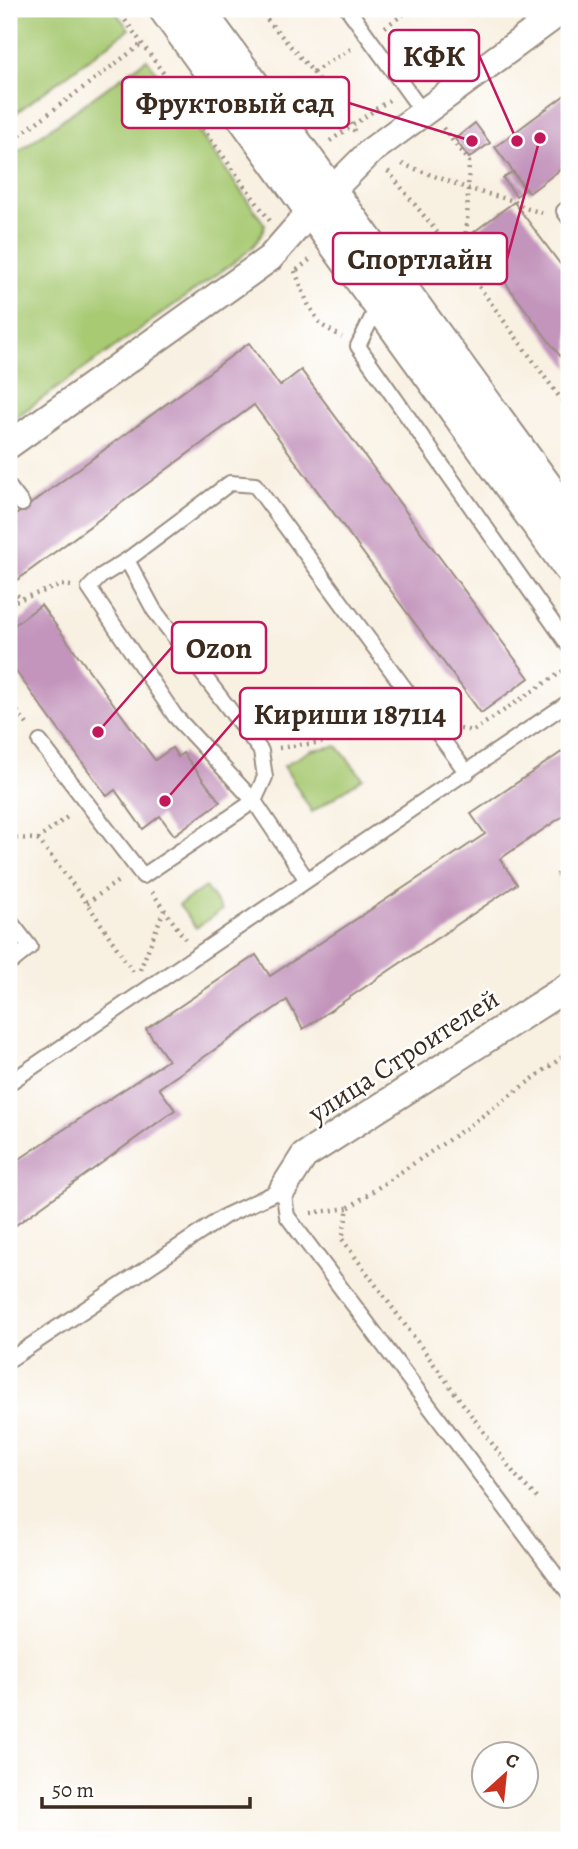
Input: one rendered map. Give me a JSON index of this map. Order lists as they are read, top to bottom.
{
  "streets": {
    "street": ["улица Строителей"]
  },
  "places": [
    "Спортлайн",
    "Фруктовый сад",
    "КФК",
    "Ozon",
    "Кириши 187114"
  ],
  "scale_bar": "50 m",
  "north": "top right"
}
